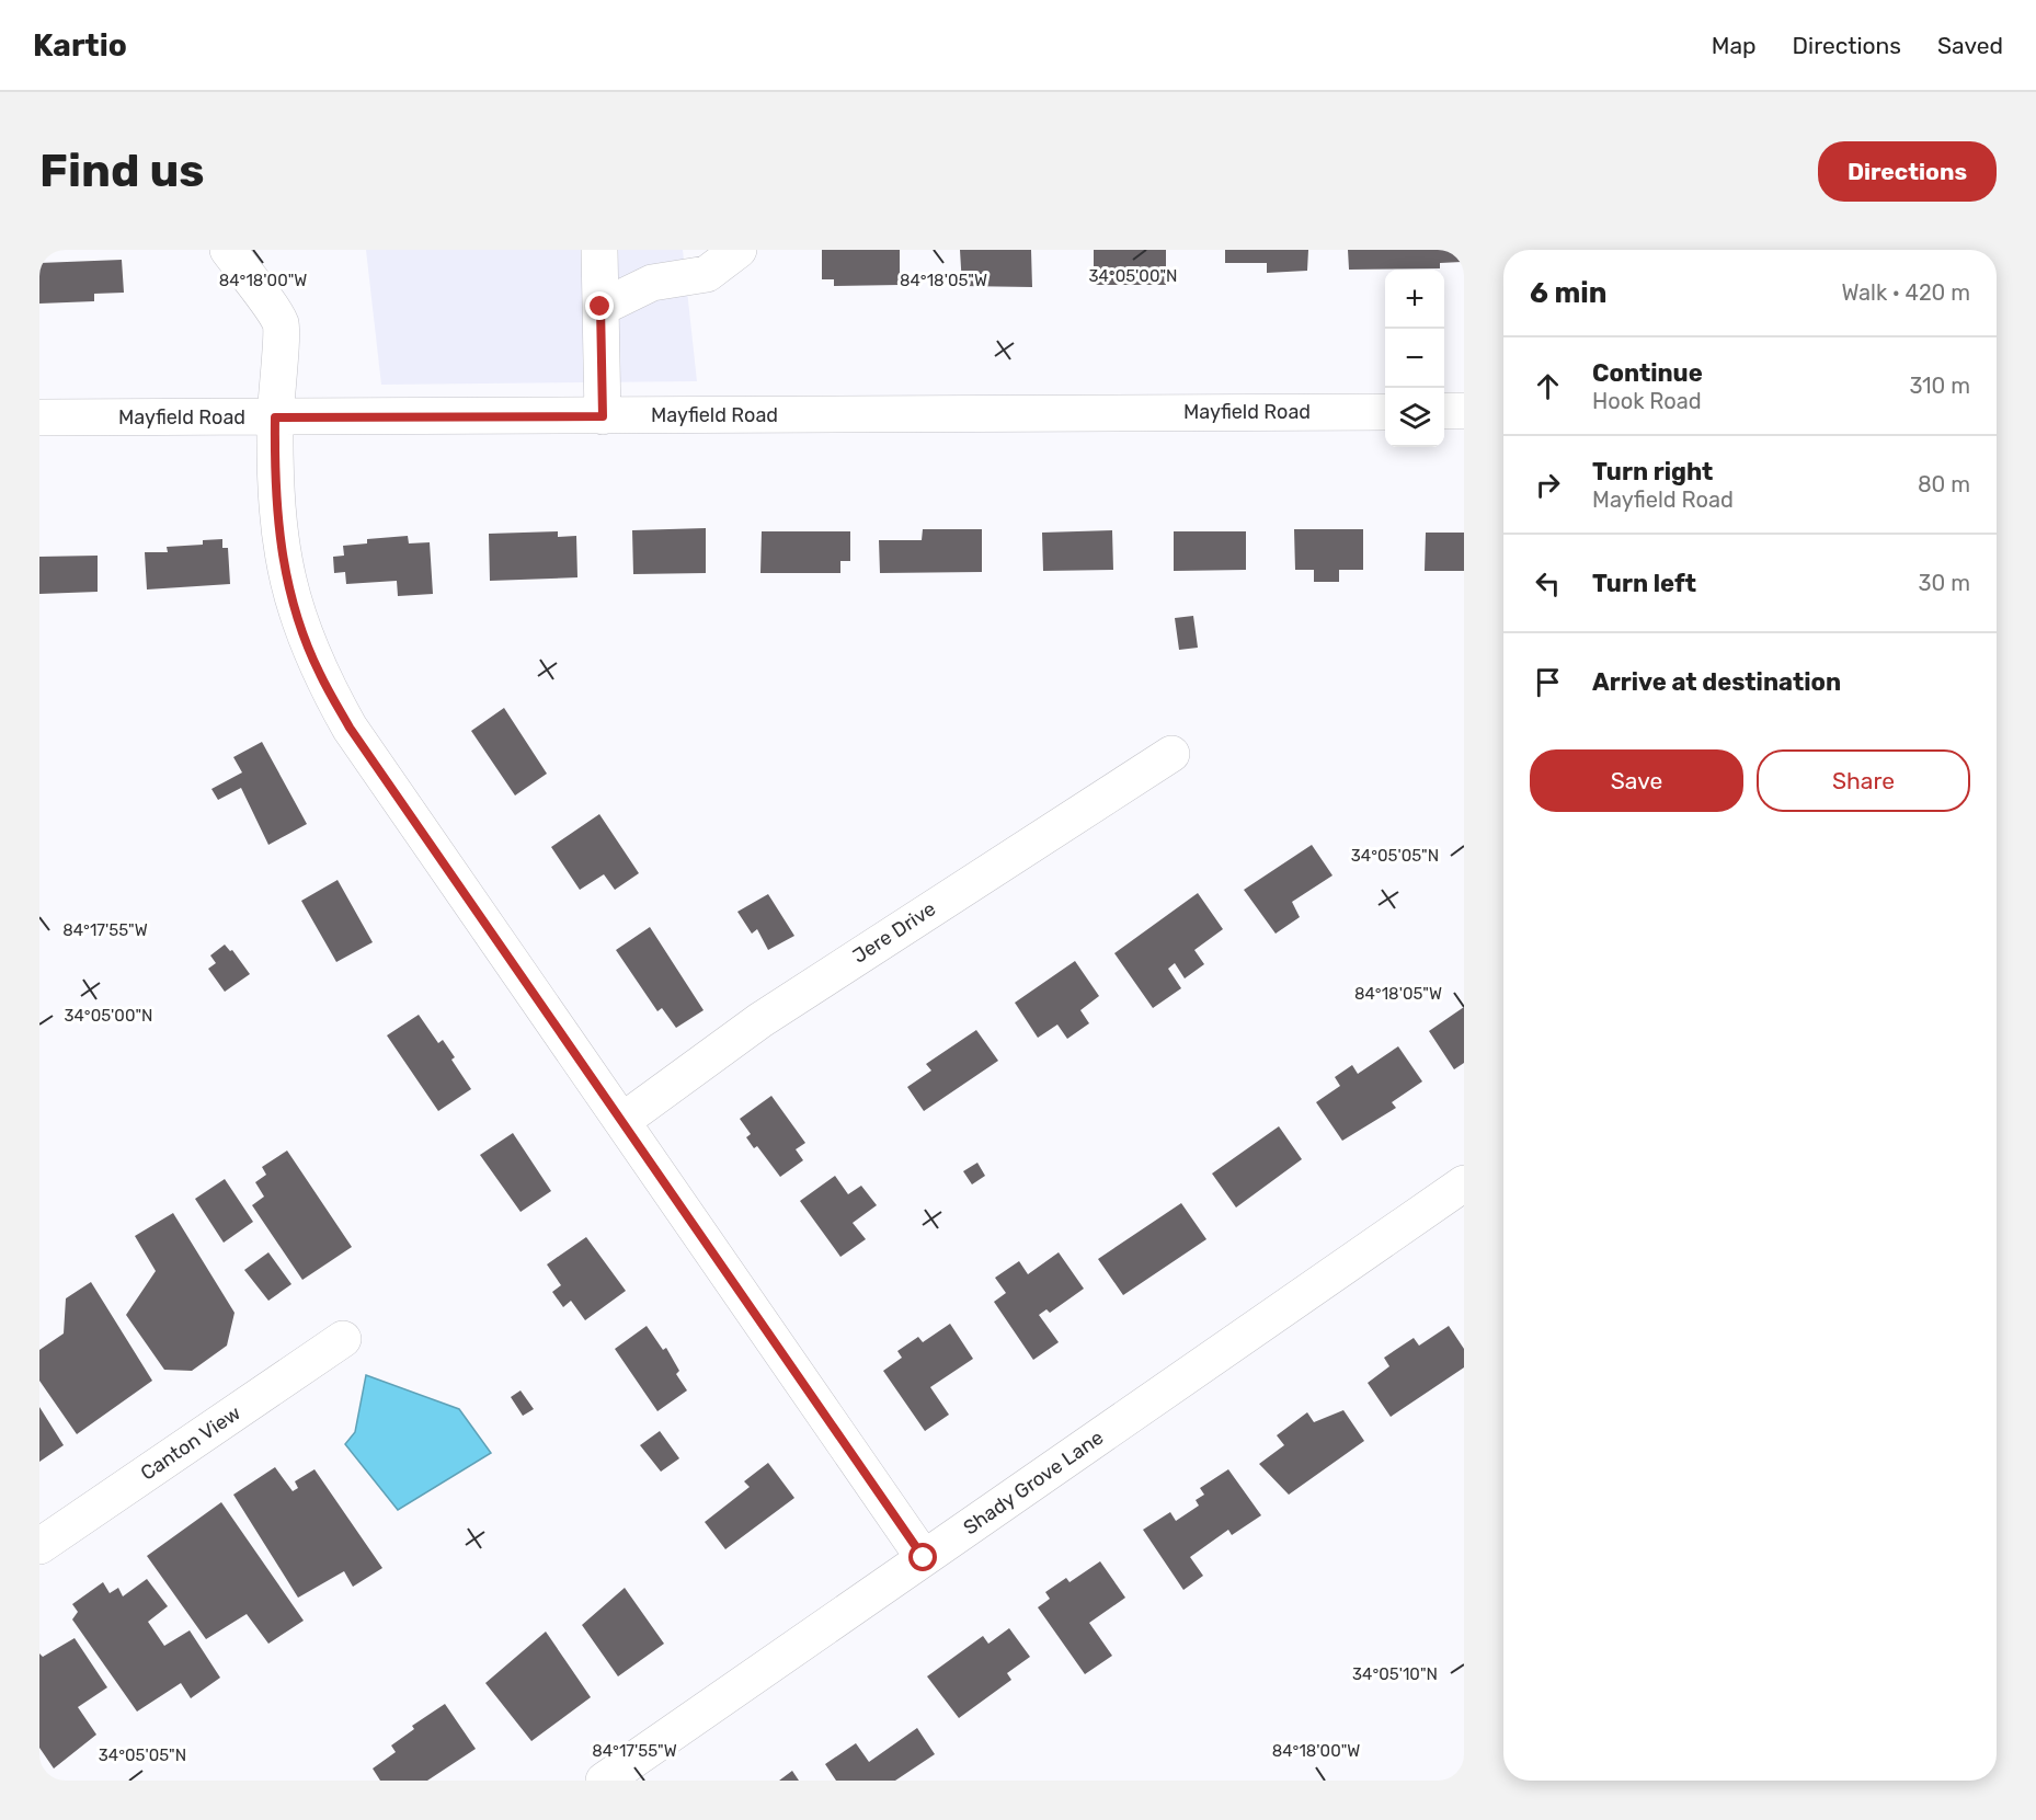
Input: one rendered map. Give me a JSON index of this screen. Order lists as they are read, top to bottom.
{
  "streets": {
    "street": [
      "Mayfield Road",
      "Jere Drive",
      "Canton View",
      "Shady Grove Lane"
    ]
  },
  "page": {
    "header": "Kartio",
    "nav": ["Map", "Directions", "Saved"],
    "buttons": [
      "Directions",
      ["Save", "Share"]
    ],
    "title": "Find us",
    "heading": ["6 min", "Walk · 420 m"],
    "map_buttons": ["+", "−"],
    "list": [
      ["Continue", "Hook Road", "310 m"],
      ["Turn right", "Mayfield Road", "80 m"],
      ["Turn left", "30 m"],
      "Arrive at destination"
    ]
  },
  "coordinates": [
    "34°05'00\"N",
    "84°18'00\"W",
    "84°18'05\"W",
    "34°05'05\"N",
    "84°17'55\"W",
    "34°05'10\"N"
  ]
}
